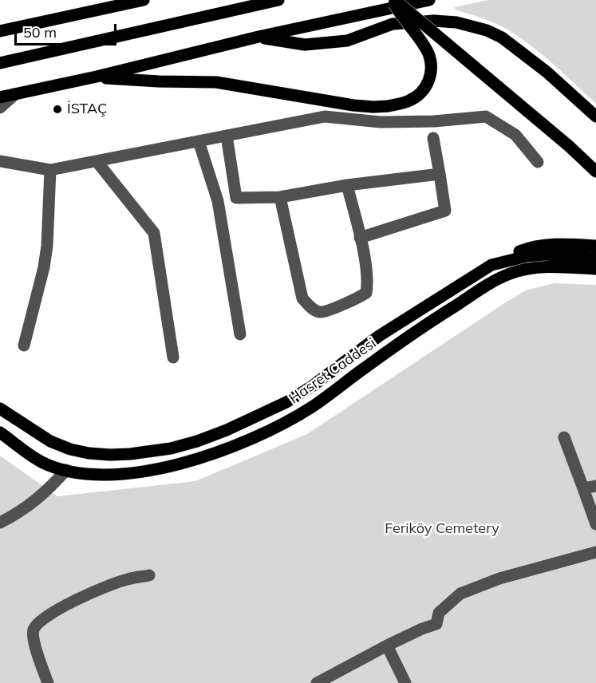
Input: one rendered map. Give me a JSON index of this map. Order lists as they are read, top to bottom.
{
  "streets": {
    "main road": ["Hasret Caddesi"]
  },
  "parks": ["Feriköy Cemetery"],
  "places": ["İSTAÇ"],
  "scale_bar": "50 m"
}
